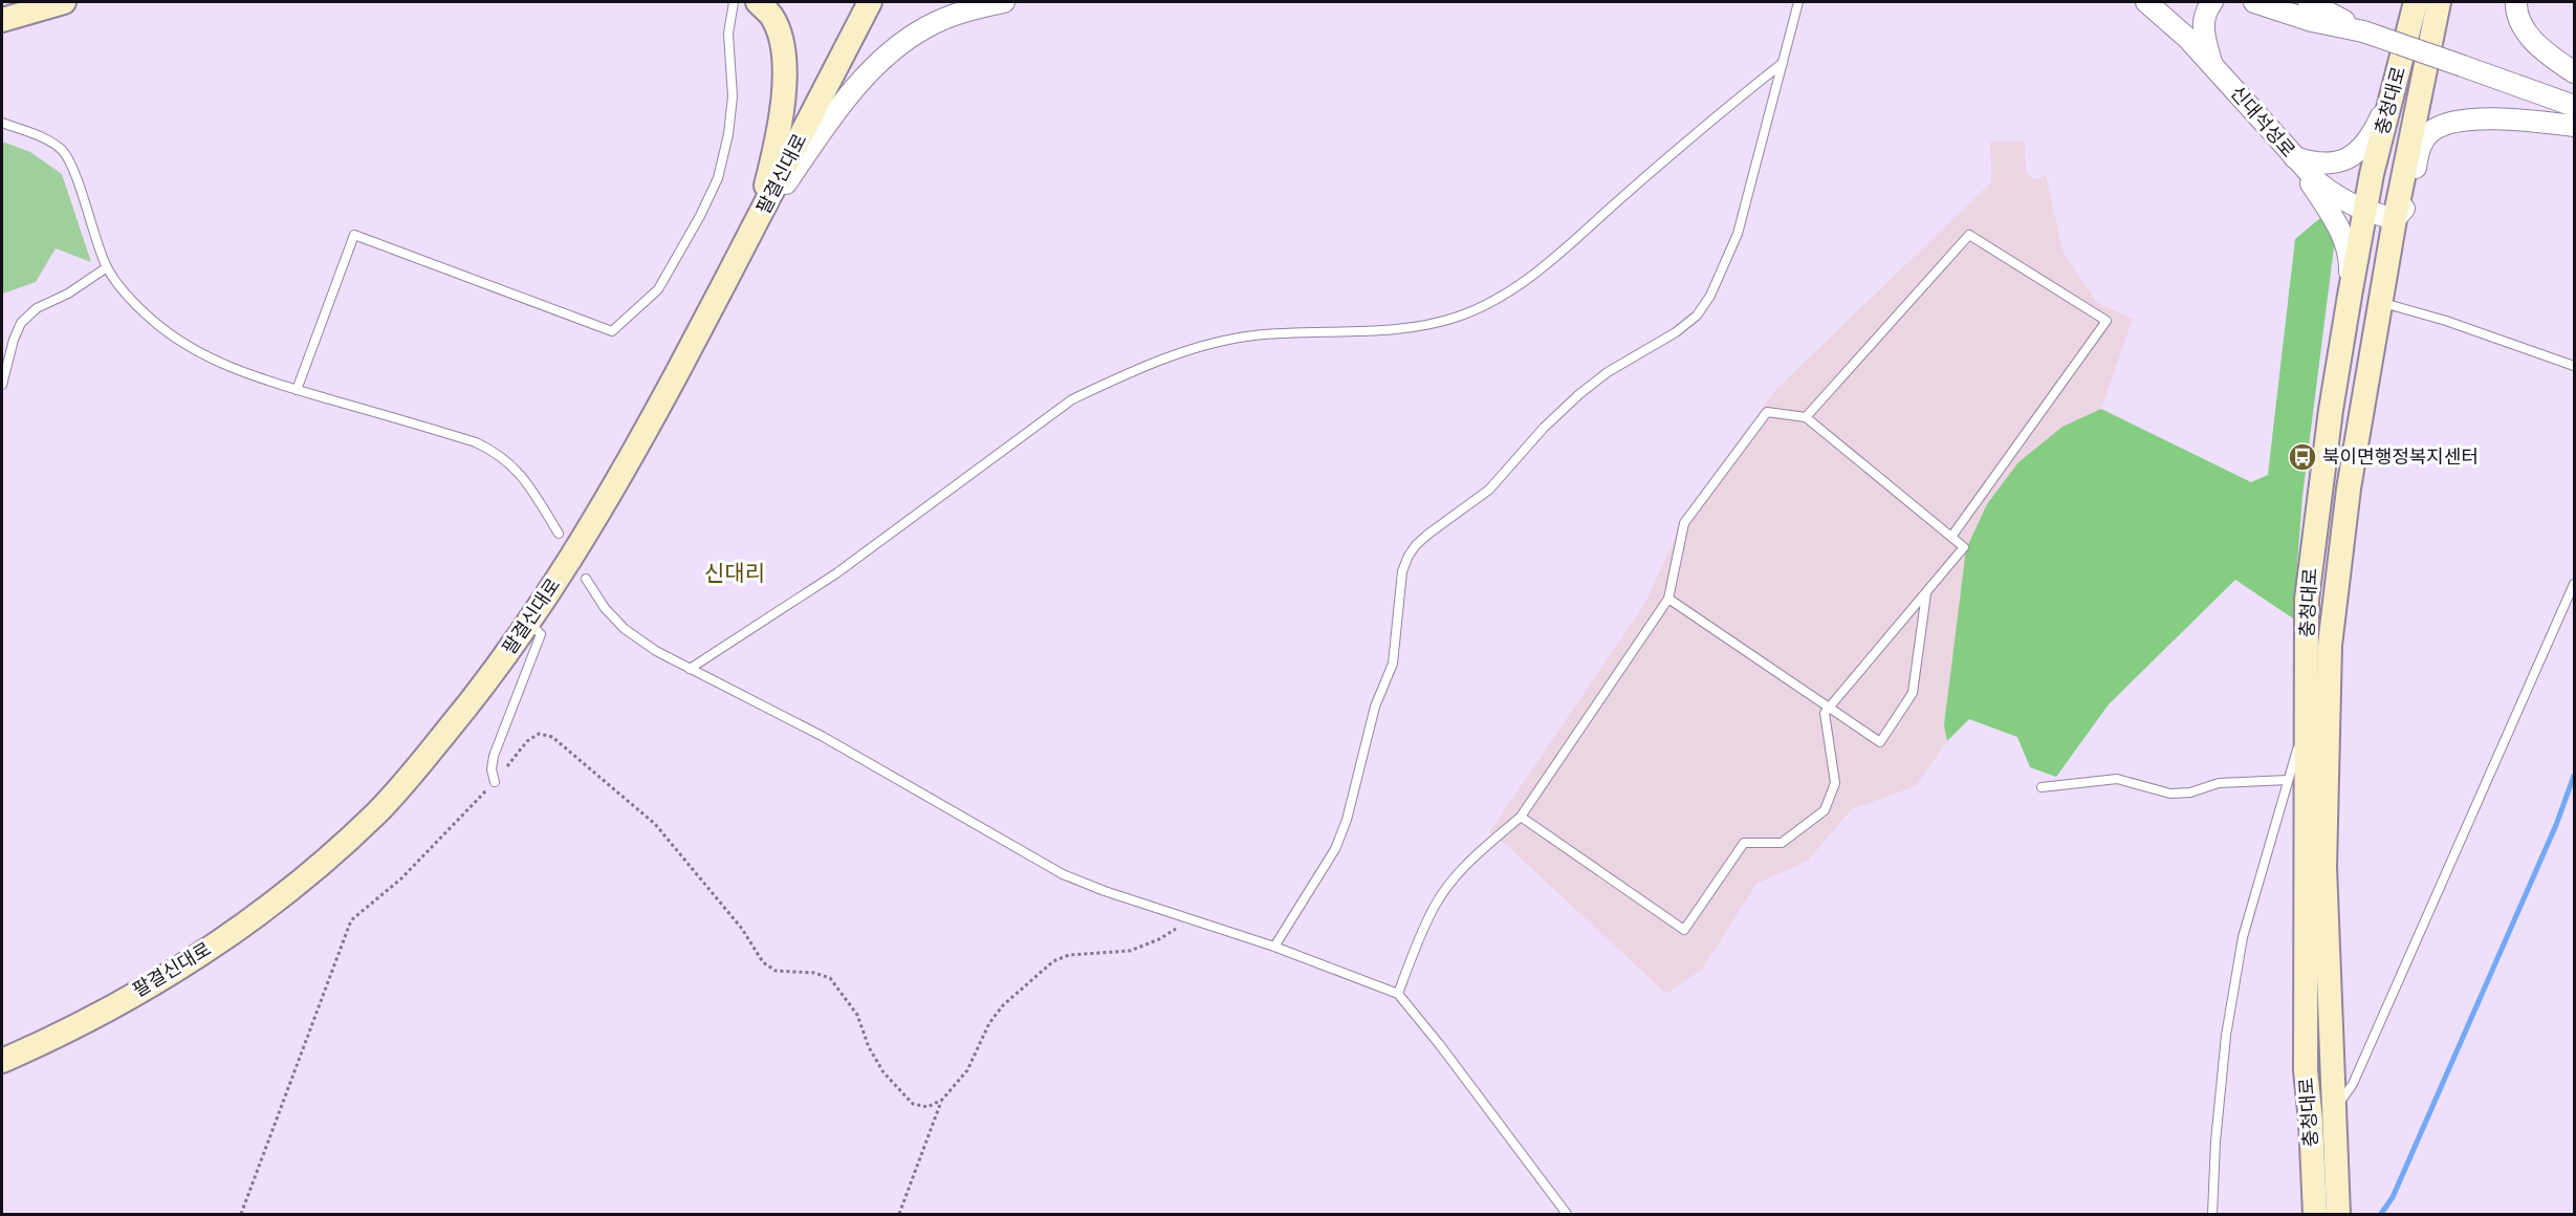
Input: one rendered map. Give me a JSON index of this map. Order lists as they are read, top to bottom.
{
  "streets": {
    "main road": ["충청대로", "팔결신대로"],
    "street": ["신대석성로"]
  },
  "crossings": [
    ["충청대로", "신대석성로"]
  ],
  "districts": ["신대리"],
  "places": {
    "bus stop": ["북이면행정복지센터"]
  }
}
